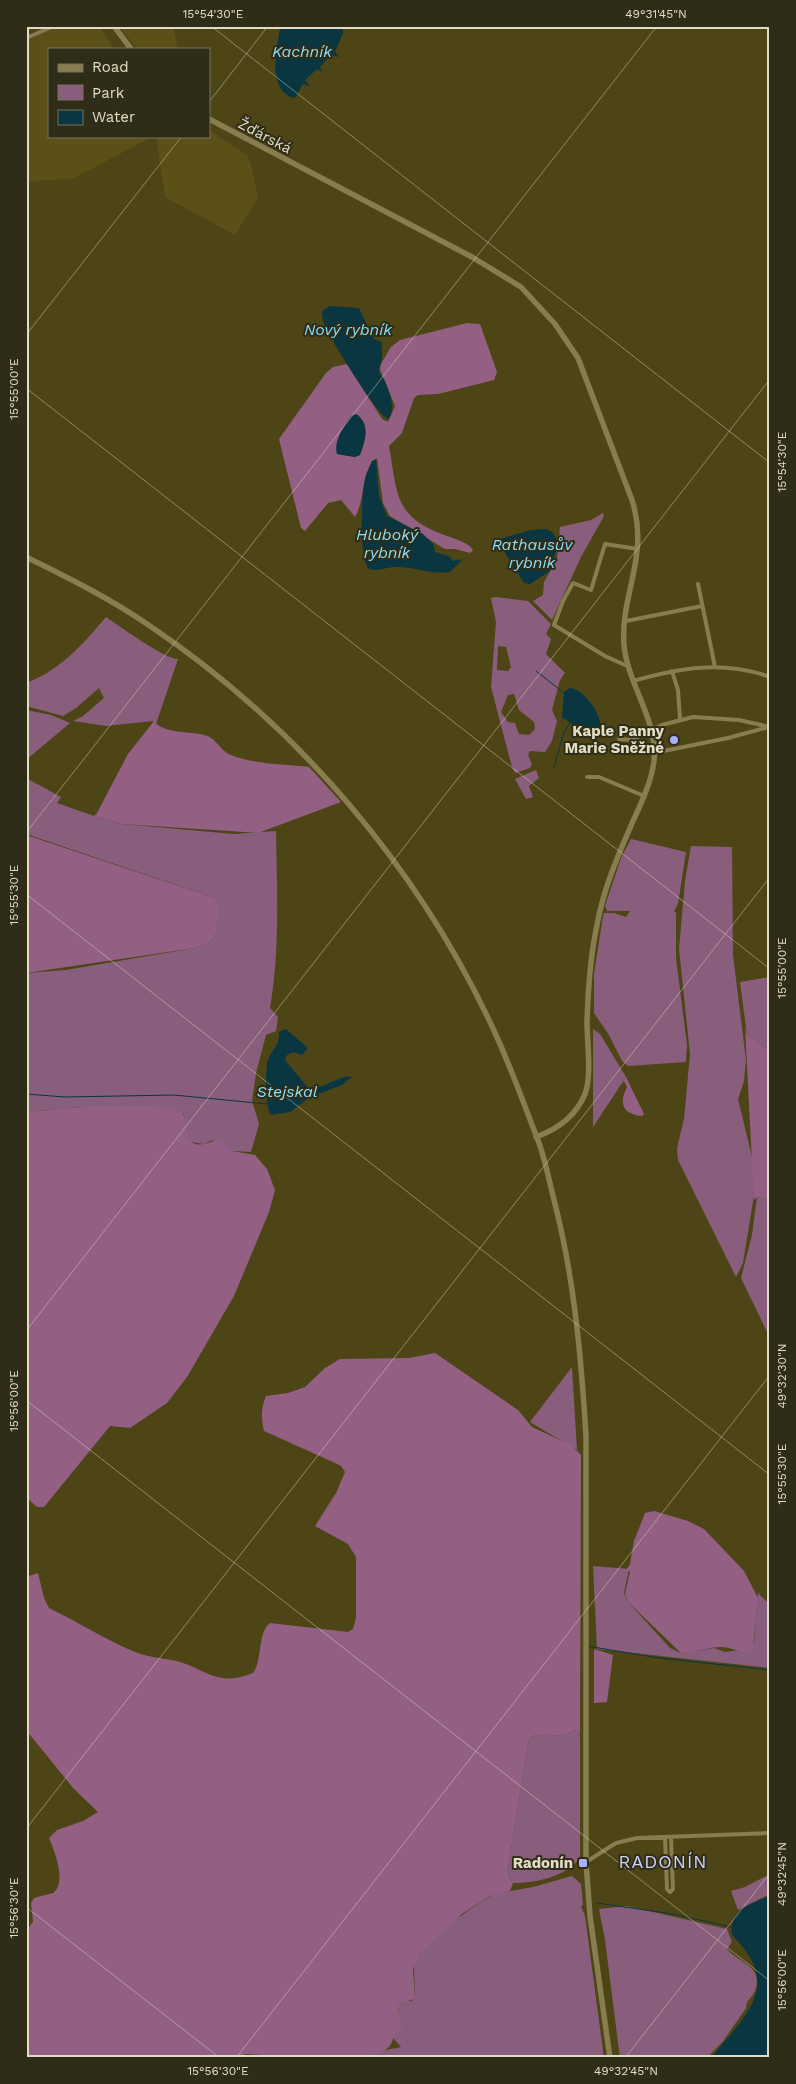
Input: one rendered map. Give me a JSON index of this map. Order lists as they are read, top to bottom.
{
  "streets": {
    "main road": ["Žďárská"]
  },
  "districts": ["RADONÍN"],
  "water": [
    "Kachník",
    "Nový rybník",
    "Hluboký rybník",
    "Rathausův rybník",
    "Stejskal"
  ],
  "places": {
    "other": ["Kaple Panny Marie Sněžné"],
    "transit": ["Radonín"]
  },
  "legend": ["Road", "Park", "Water"],
  "coordinates": [
    "15°54'30\"E",
    "49°31'45\"N",
    "15°55'00\"E",
    "15°55'30\"E",
    "49°32'30\"N",
    "15°56'00\"E",
    "49°32'45\"N",
    "15°56'30\"E"
  ]
}
